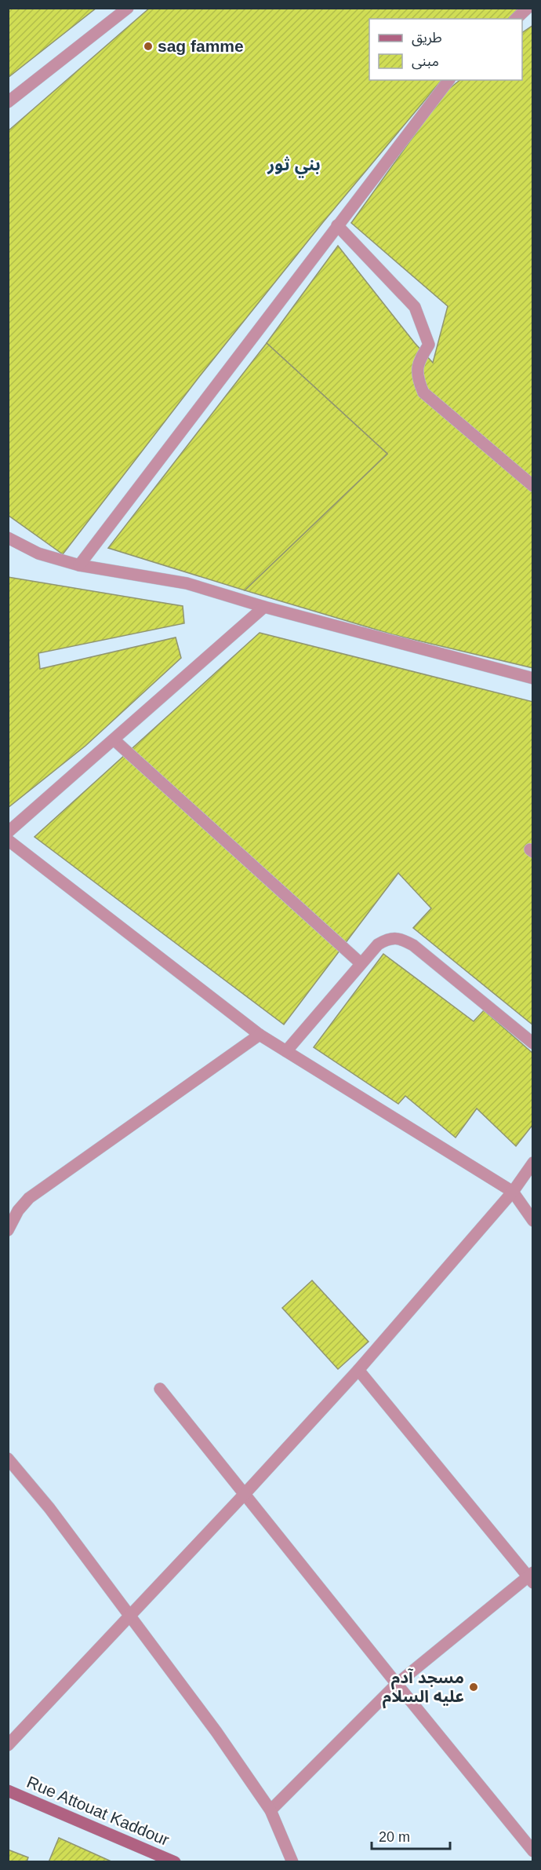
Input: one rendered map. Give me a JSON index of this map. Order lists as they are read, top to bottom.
{
  "streets": {
    "street": ["Rue Attouat Kaddour"]
  },
  "districts": ["بني ثور"],
  "places": ["sag famme", "مسجد آدم عليه السلام"],
  "legend": ["طريق", "مبنى"],
  "scale_bar": "20 m"
}
